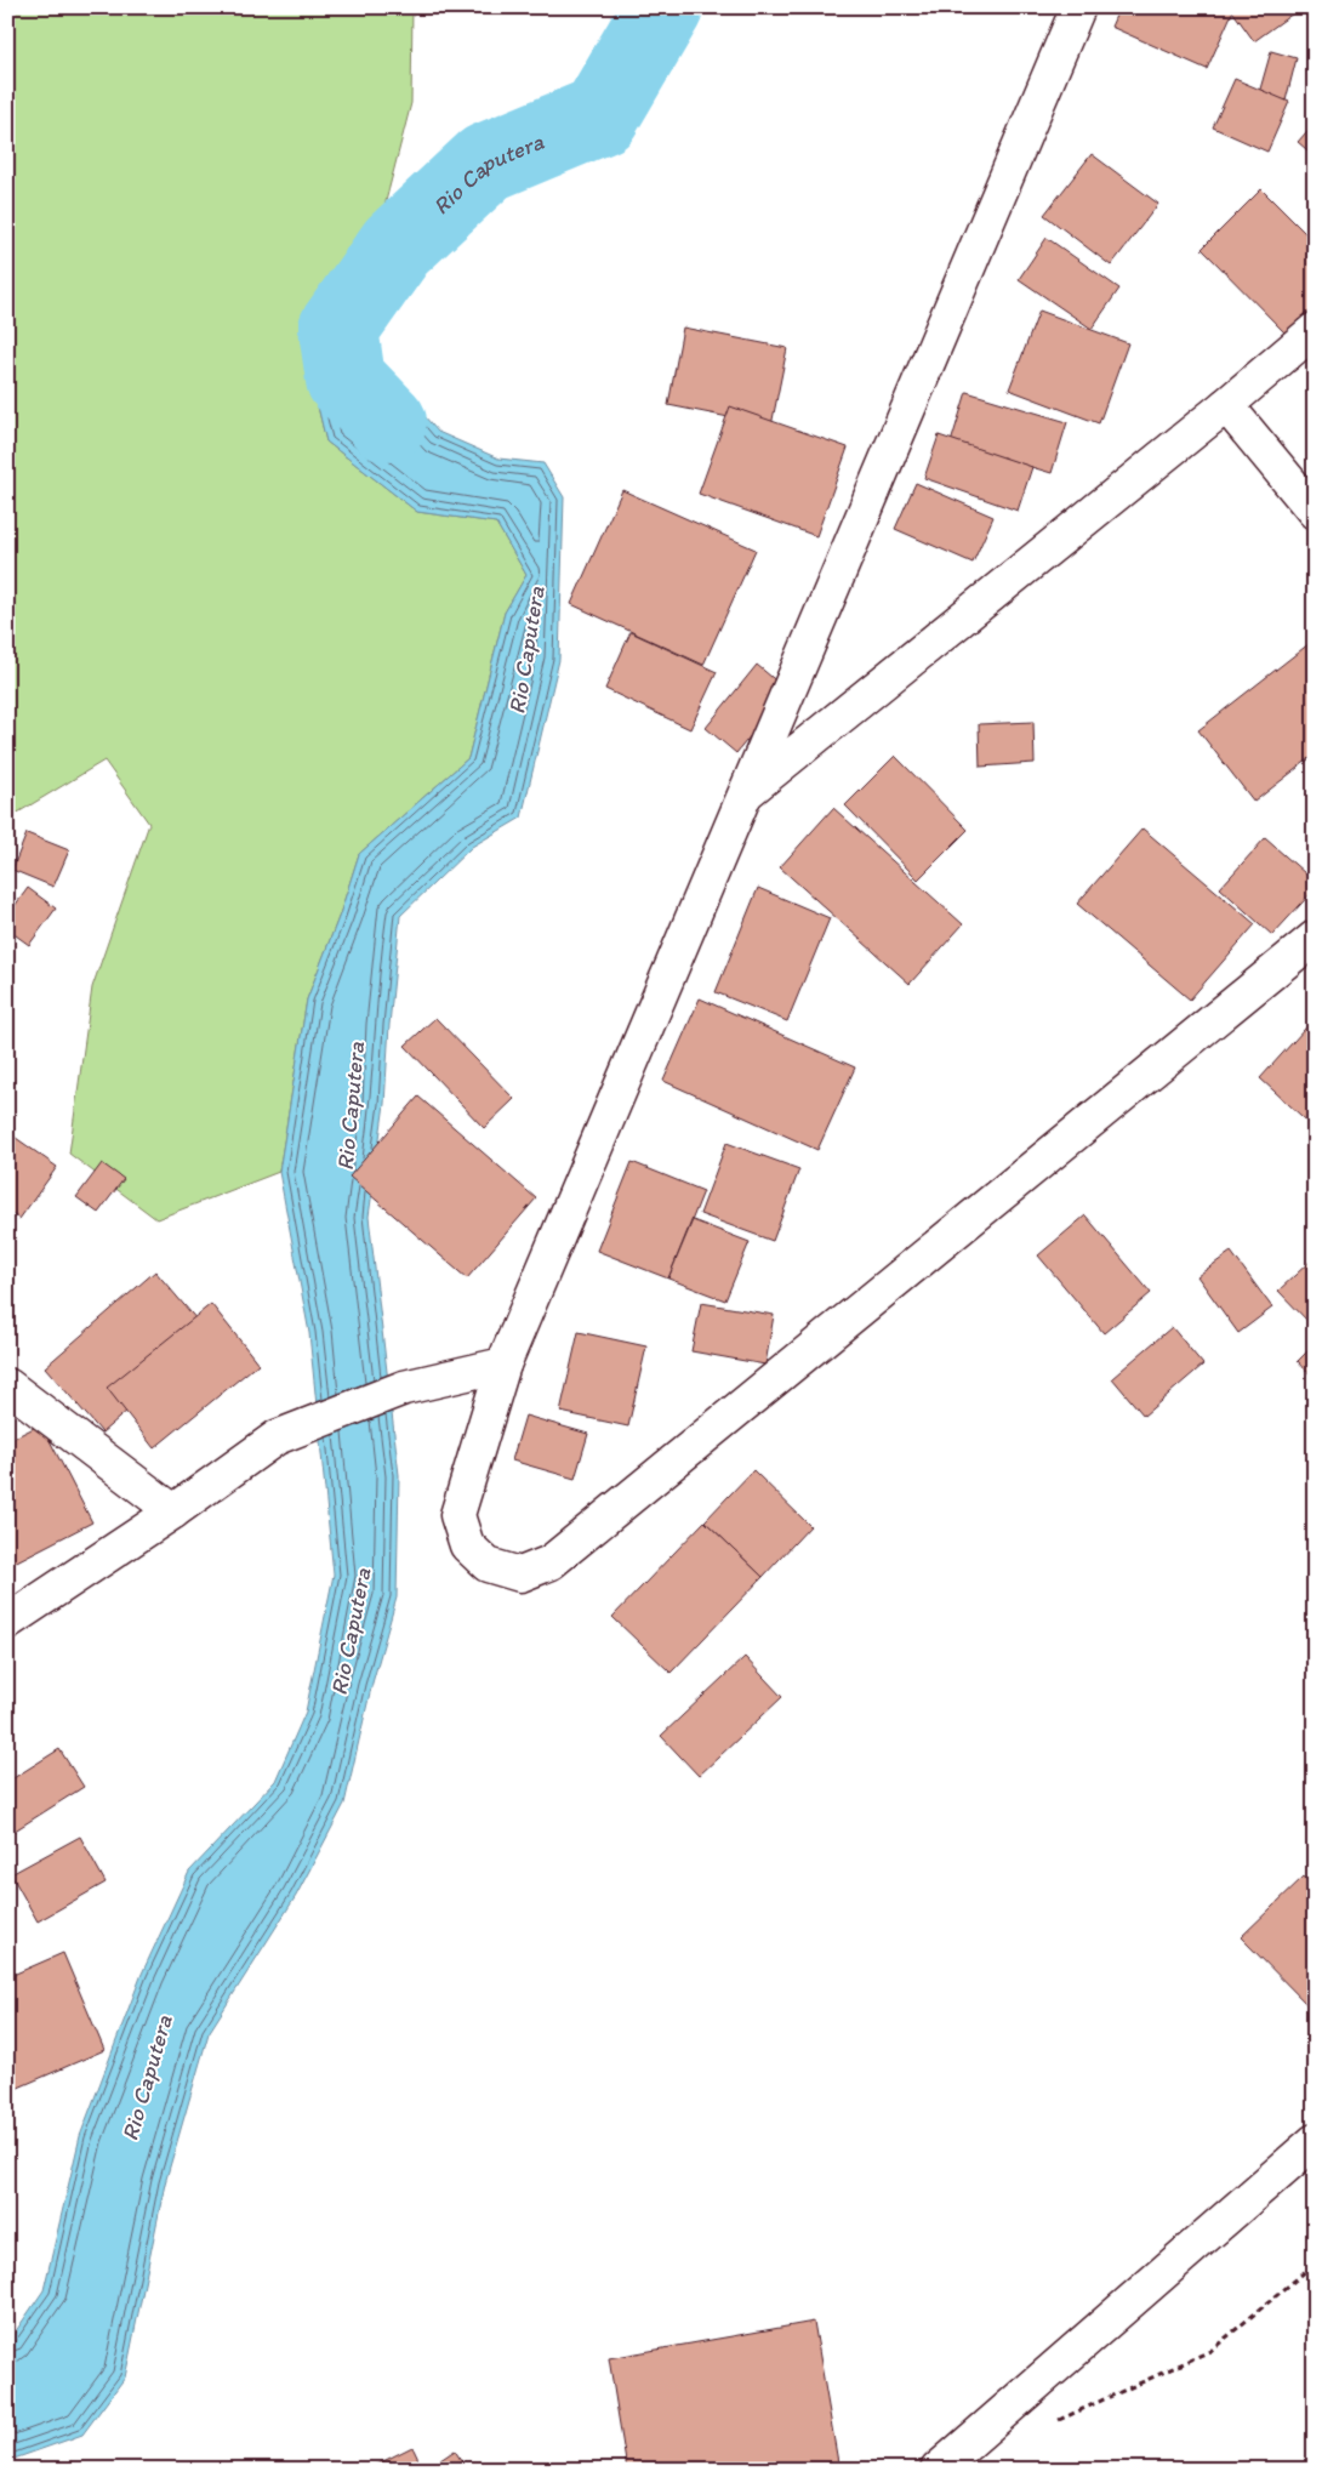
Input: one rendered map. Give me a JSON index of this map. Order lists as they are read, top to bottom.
{
  "water": ["Rio Caputera"]
}
